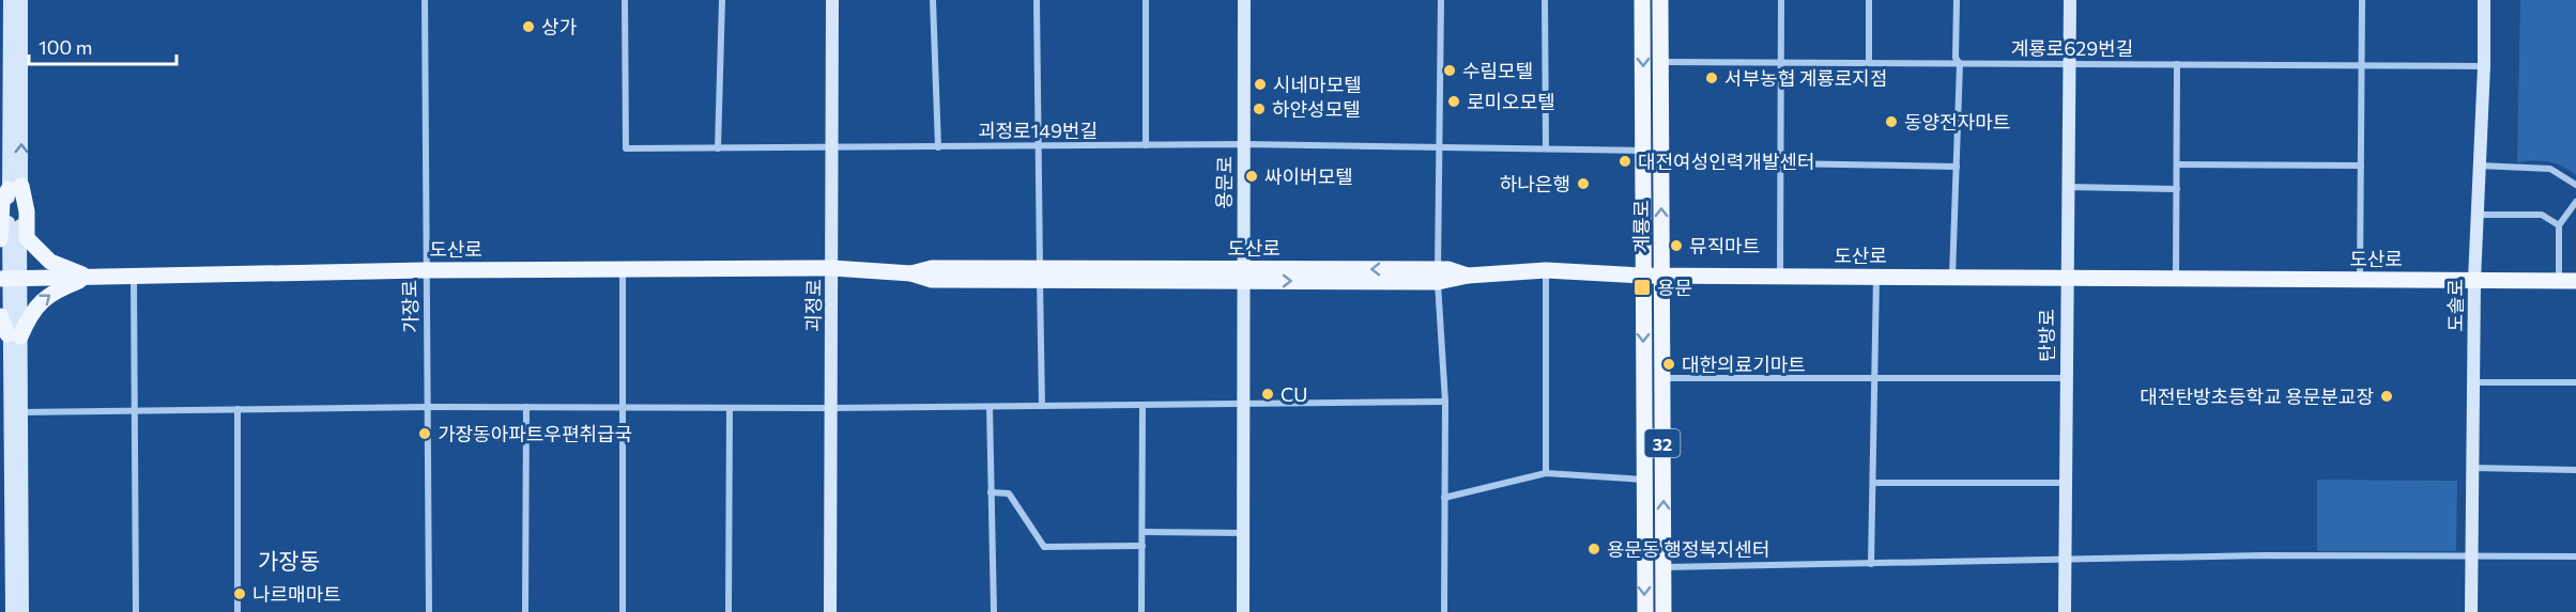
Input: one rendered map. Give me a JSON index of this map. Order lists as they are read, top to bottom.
{
  "streets": {
    "main road": ["계룡로", "도산로", "32"],
    "street": [
      "계룡로629번길",
      "괴정로149번길",
      "용문로",
      "괴정로",
      "도솔로",
      "가장로",
      "탄방로"
    ]
  },
  "crossings": [
    ["계룡로629번길", "계룡로"],
    ["계룡로629번길", "도솔로"],
    ["계룡로629번길", "탄방로"],
    ["괴정로149번길", "용문로"],
    ["괴정로149번길", "계룡로"],
    ["괴정로149번길", "괴정로"],
    ["용문로", "도산로"],
    ["계룡로", "도산로"],
    ["도산로", "괴정로"],
    ["도산로", "도솔로"],
    ["도산로", "가장로"],
    ["도산로", "탄방로"]
  ],
  "districts": ["가장동"],
  "places": {
    "other": [
      "상가",
      "수림모텔",
      "서부농협 계룡로지점",
      "시네마모텔",
      "로미오모텔",
      "하얀성모텔",
      "동양전자마트",
      "대전여성인력개발센터",
      "싸이버모텔",
      "하나은행",
      "뮤직마트",
      "대한의료기마트",
      "CU",
      "대전탄방초등학교 용문분교장",
      "가장동아파트우편취급국",
      "용문동 행정복지센터",
      "나르매마트"
    ],
    "transit": ["용문"]
  },
  "scale_bar": "100 m"
}
